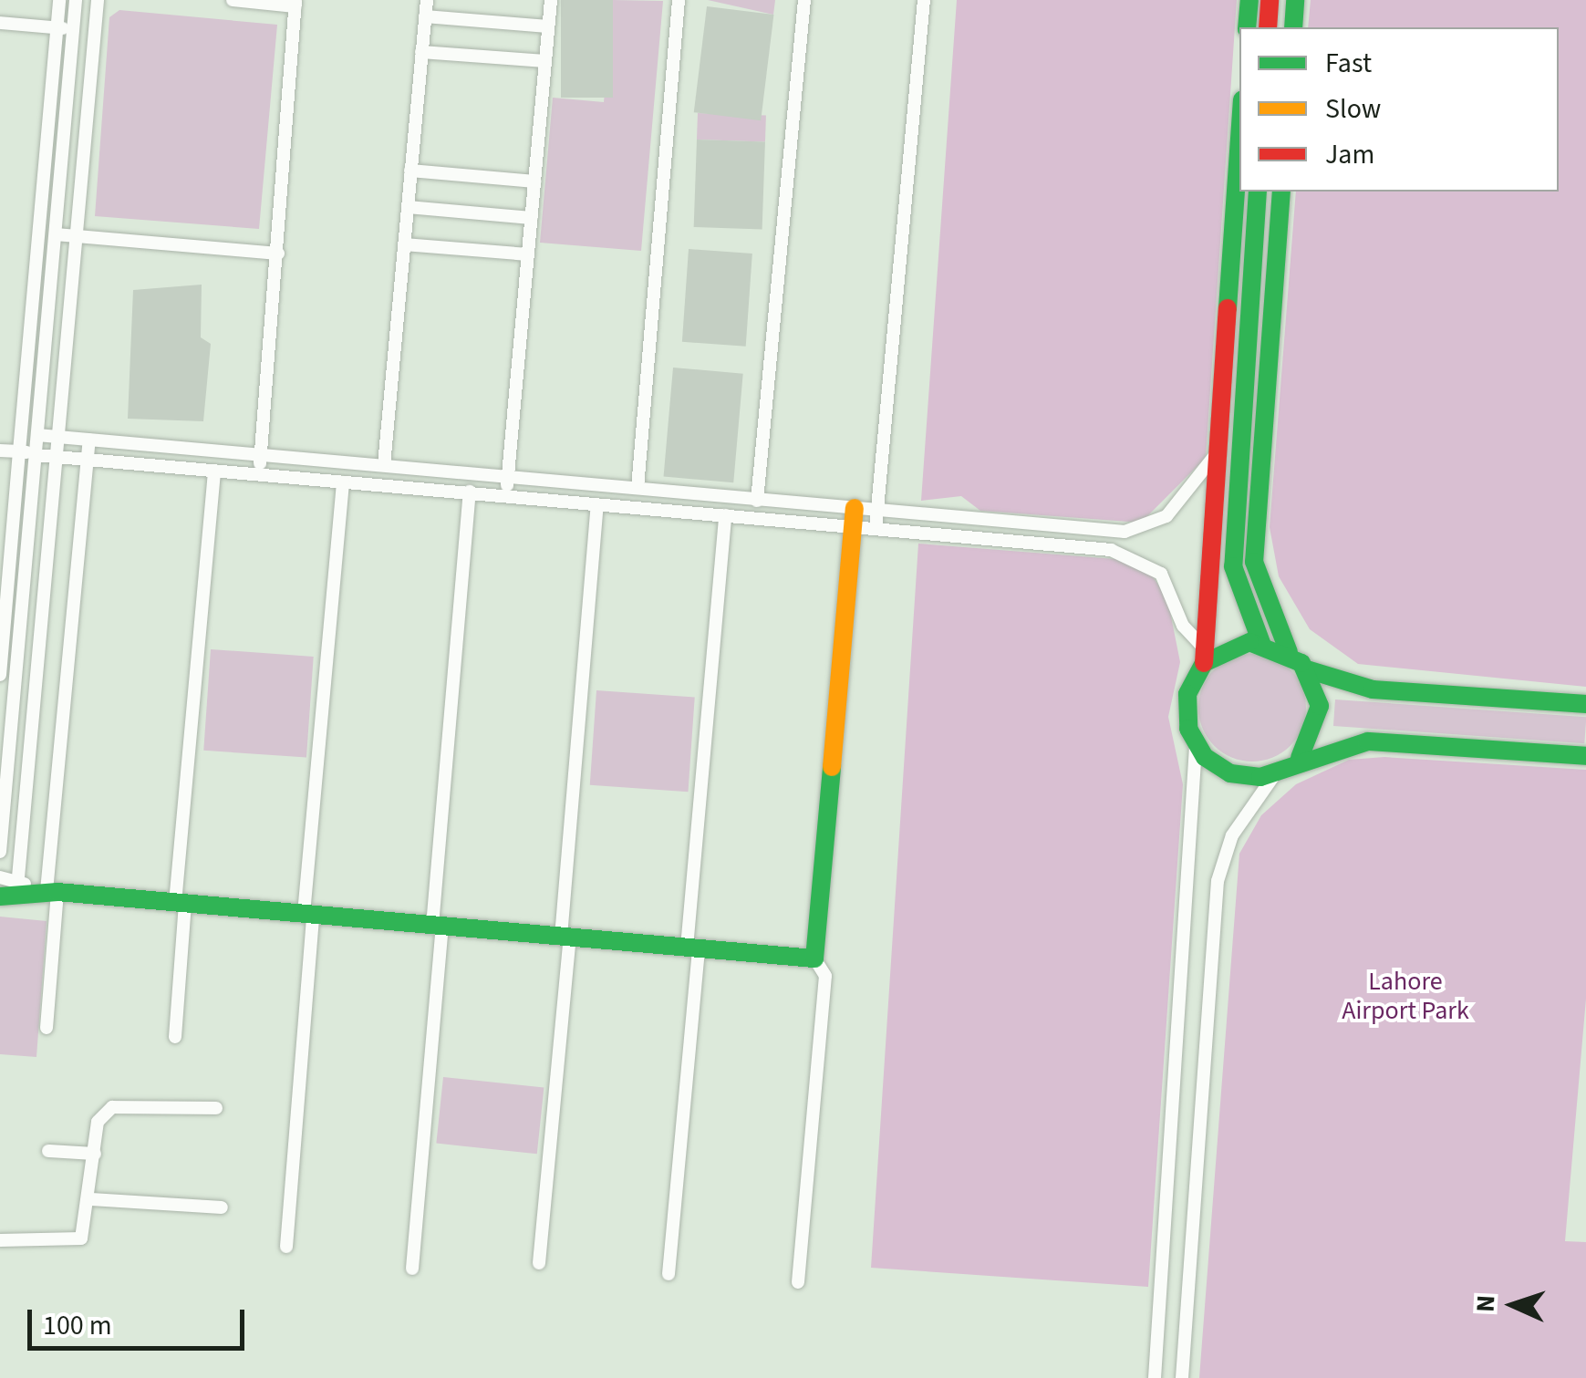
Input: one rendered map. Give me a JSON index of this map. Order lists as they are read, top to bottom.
{
  "parks": ["Lahore Airport Park"],
  "legend": ["Fast", "Slow", "Jam"],
  "scale_bar": "100 m",
  "north": "left"
}
